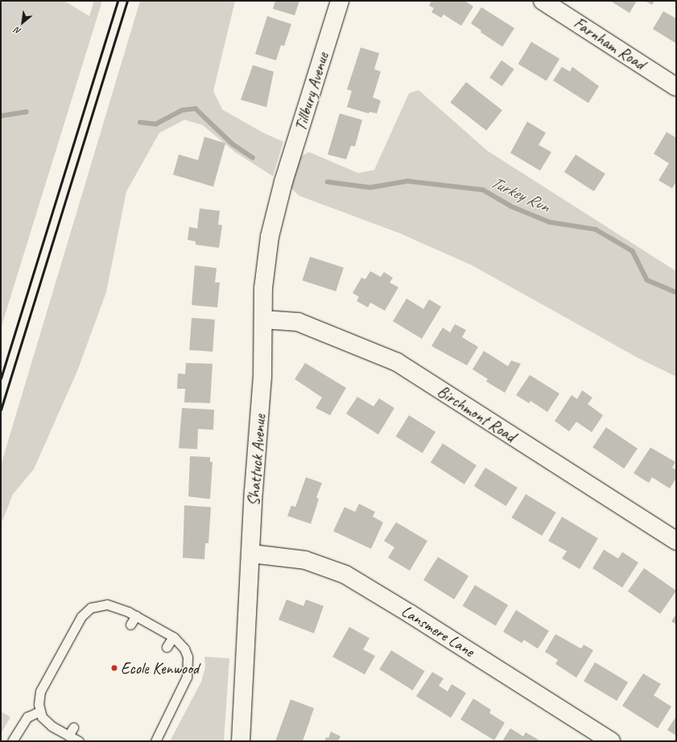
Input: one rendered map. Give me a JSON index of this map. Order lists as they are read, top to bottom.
{
  "streets": {
    "street": [
      "Farnham Road",
      "Tillbury Avenue",
      "Birchmont Road",
      "Shattuck Avenue",
      "Lansmere Lane"
    ]
  },
  "crossings": [
    ["Tillbury Avenue", "Shattuck Avenue"],
    ["Birchmont Road", "Shattuck Avenue"],
    ["Shattuck Avenue", "Lansmere Lane"]
  ],
  "water": ["Turkey Run"],
  "places": ["Ecole Kenwood"],
  "north": "bottom left"
}
